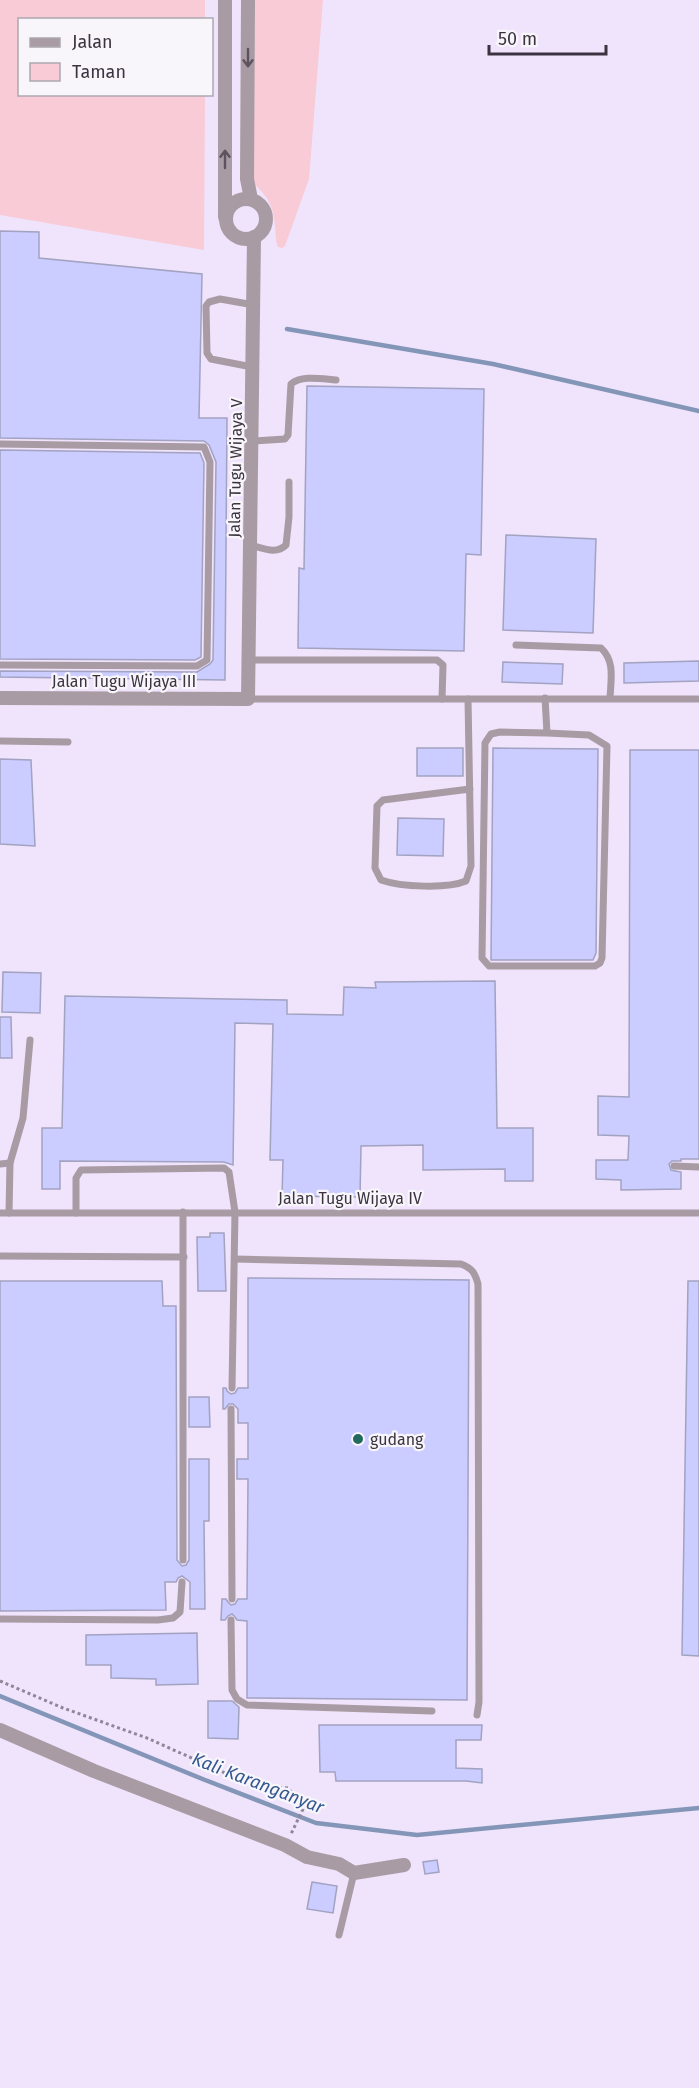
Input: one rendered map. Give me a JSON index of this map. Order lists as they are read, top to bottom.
{
  "streets": {
    "street": ["Jalan Tugu Wijaya V", "Jalan Tugu Wijaya III"],
    "lane": ["Jalan Tugu Wijaya IV"]
  },
  "crossings": [
    ["Jalan Tugu Wijaya V", "Jalan Tugu Wijaya III"]
  ],
  "water": ["Kali Karanganyar"],
  "places": ["gudang"],
  "legend": ["Jalan", "Taman"],
  "scale_bar": "50 m"
}
